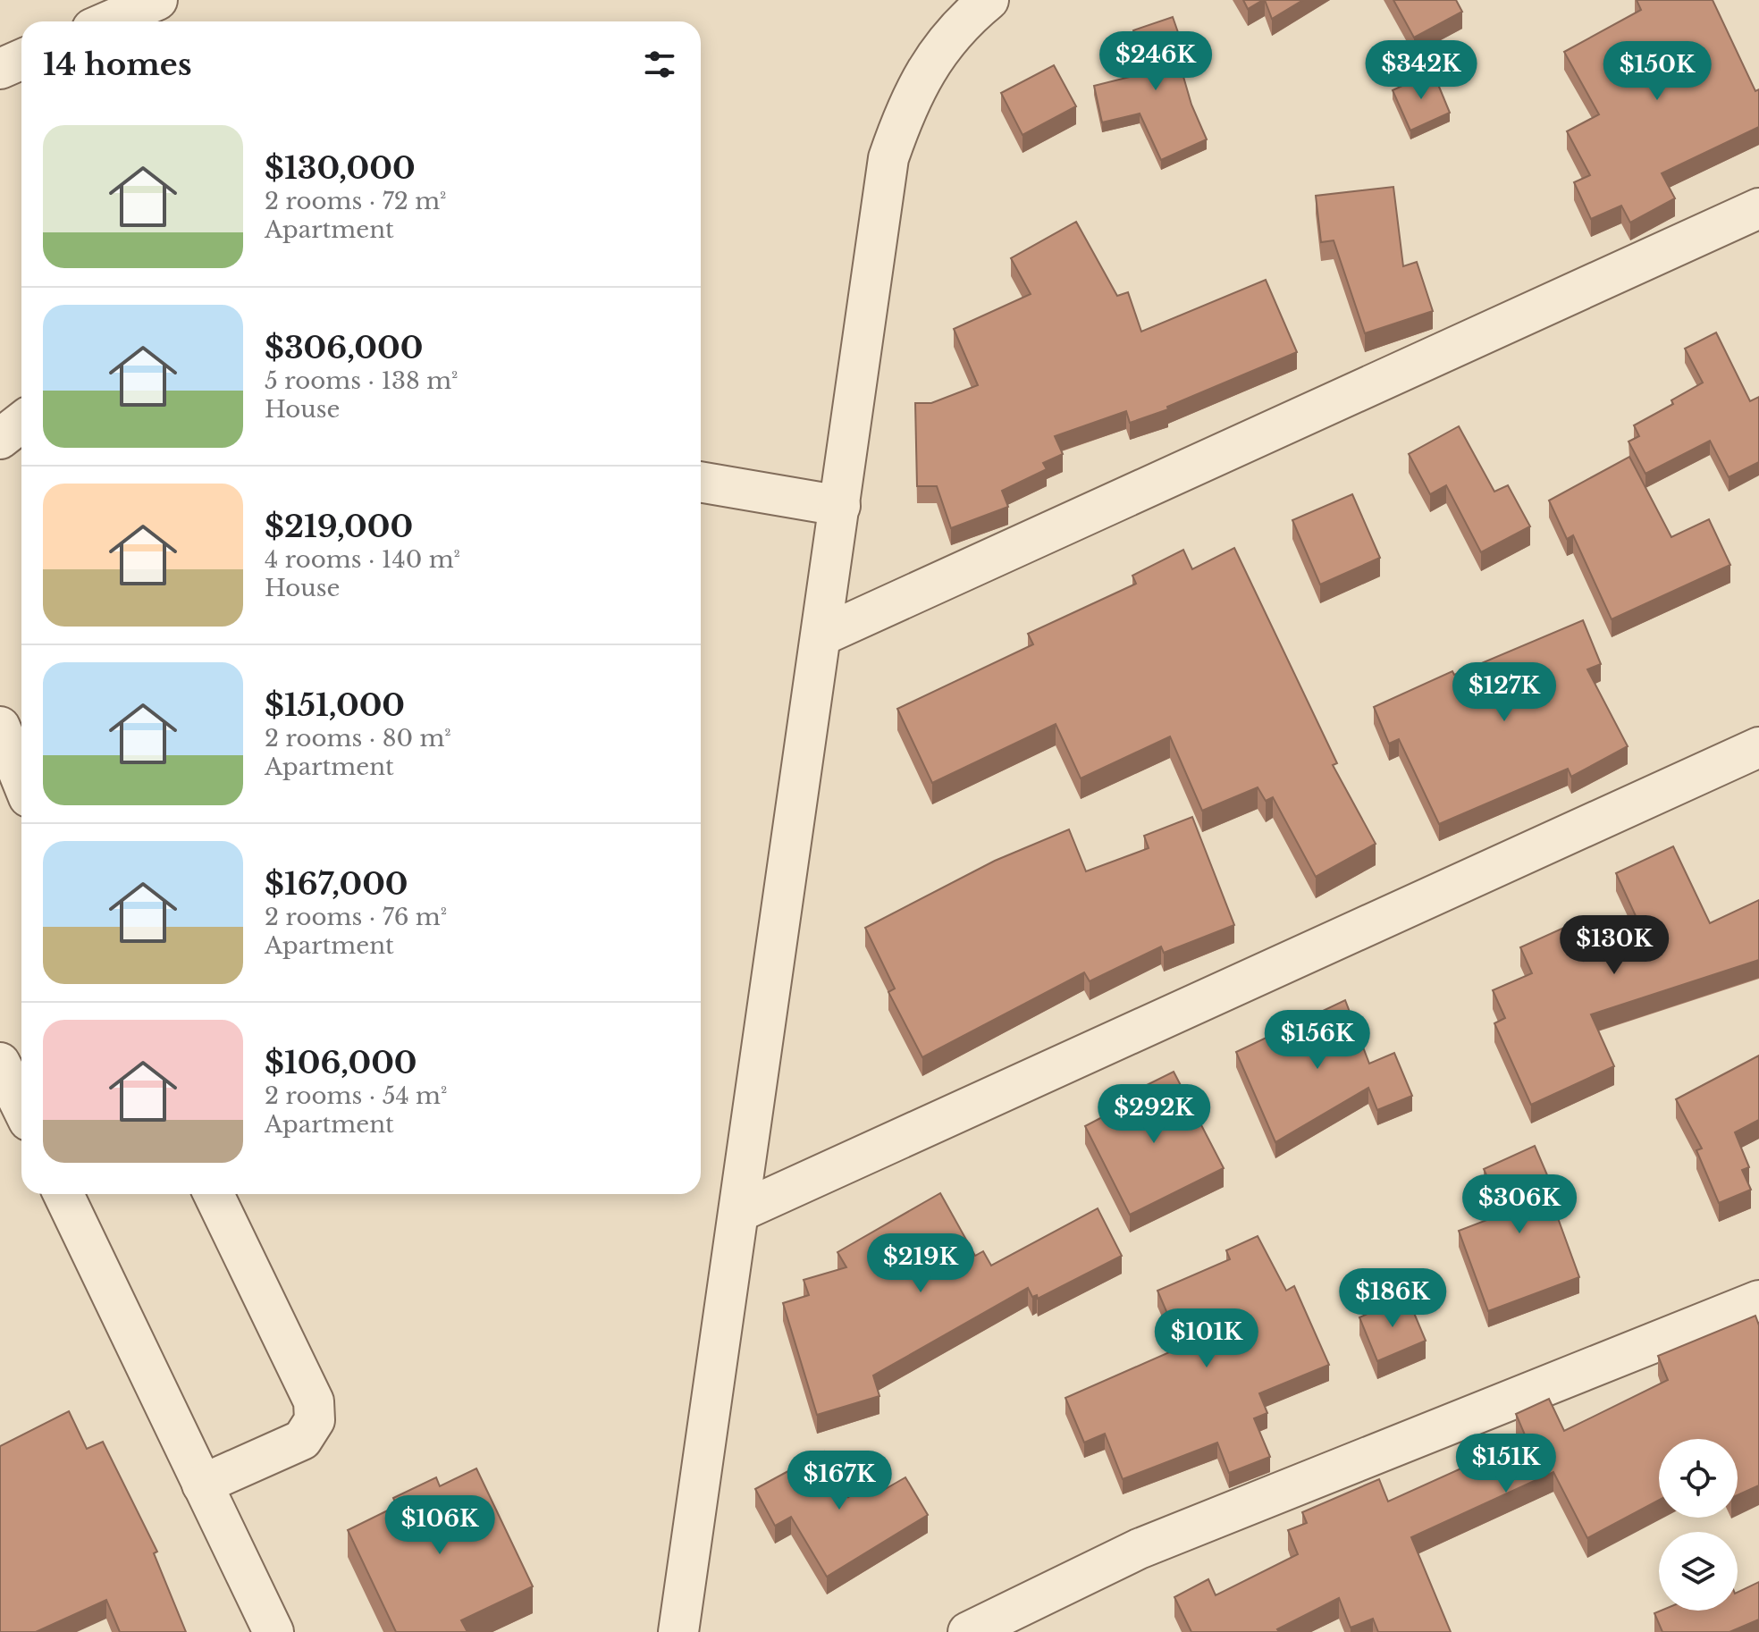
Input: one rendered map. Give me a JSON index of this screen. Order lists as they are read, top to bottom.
{
  "page": {
    "heading": "14 homes",
    "price": [
      "$246K",
      "$342K",
      "$150K",
      "$127K",
      "$130K",
      "$156K",
      "$292K",
      "$306K",
      "$219K",
      "$186K",
      "$101K",
      "$151K",
      "$167K",
      "$106K"
    ],
    "list": [
      {
        "name": "$130,000",
        "note": "2 rooms · 72 m² · Apartment"
      },
      {
        "name": "$306,000",
        "note": "5 rooms · 138 m² · House"
      },
      {
        "name": "$219,000",
        "note": "4 rooms · 140 m² · House"
      },
      {
        "name": "$151,000",
        "note": "2 rooms · 80 m² · Apartment"
      },
      {
        "name": "$167,000",
        "note": "2 rooms · 76 m² · Apartment"
      },
      {
        "name": "$106,000",
        "note": "2 rooms · 54 m² · Apartment"
      }
    ]
  }
}
